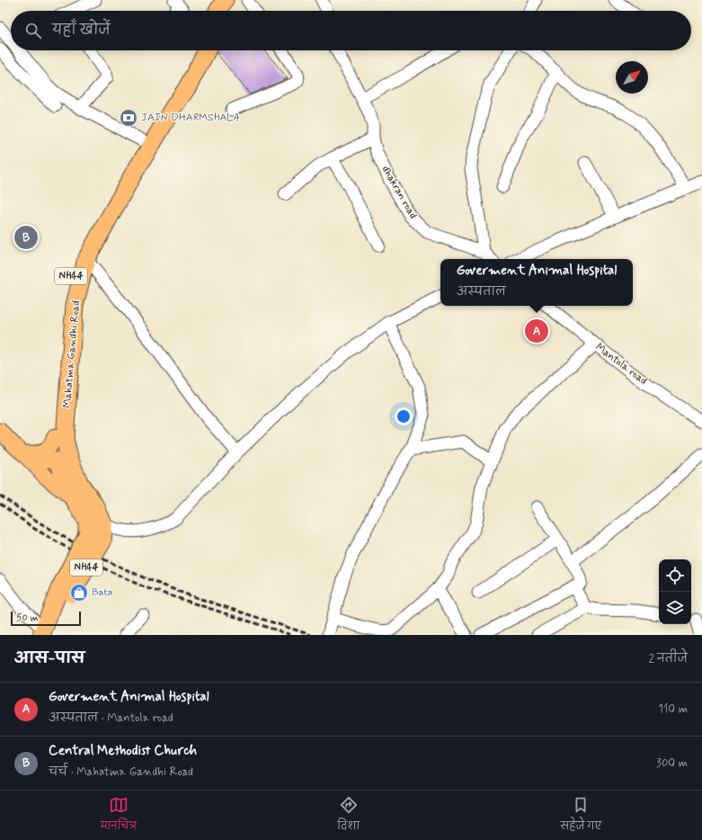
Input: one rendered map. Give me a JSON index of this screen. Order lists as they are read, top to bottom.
{
  "streets": {
    "highway": ["NH44", "Mahatma Gandhi Road"],
    "street": ["dhakran road", "Mantola road"]
  },
  "places": {
    "bank": ["JAIN DHARMSHALA"],
    "shop": ["Bata"]
  },
  "scale_bar": "50 m",
  "north": "top right",
  "page": {
    "search": "यहाँ खोजें",
    "pins": ["B", "A"],
    "popup": ["Goverment Animal Hospital", "अस्पताल"],
    "scale": "50 m",
    "heading": ["आस-पास", "2 नतीजे"],
    "list": [
      {
        "mark": "A",
        "name": "Goverment Animal Hospital",
        "note": "अस्पताल · Mantola road",
        "value": "110 m"
      },
      {
        "mark": "B",
        "name": "Central Methodist Church",
        "note": "चर्च · Mahatma Gandhi Road",
        "value": "300 m"
      }
    ],
    "nav": ["मानचित्र", "दिशा", "सहेजे गए"]
  }
}
